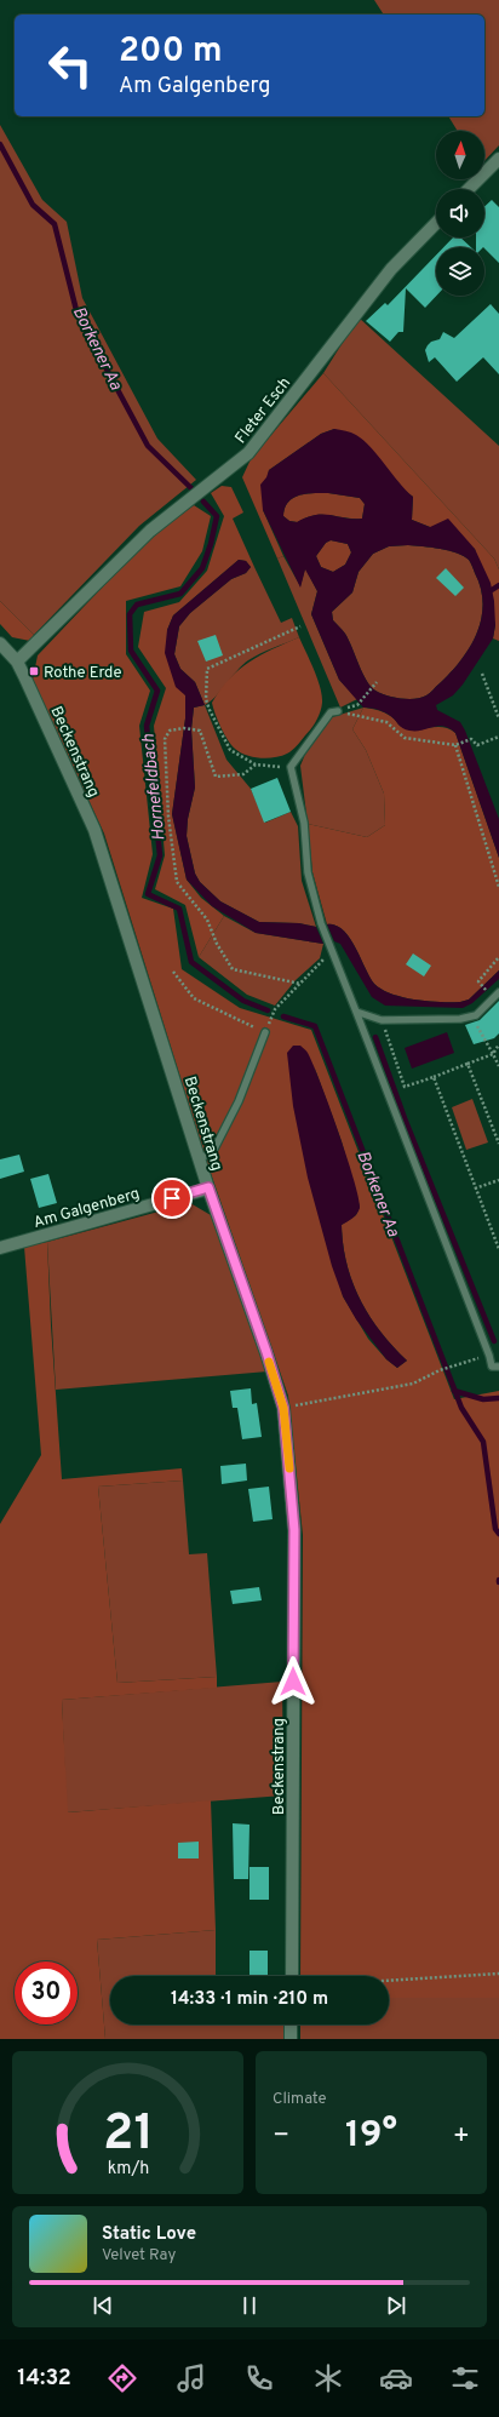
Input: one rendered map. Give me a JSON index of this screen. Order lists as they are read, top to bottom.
{
  "streets": {
    "street": ["Fleter Esch", "Beckenstrang", "Am Galgenberg"]
  },
  "crossings": [
    ["Fleter Esch", "Beckenstrang"],
    ["Beckenstrang", "Am Galgenberg"]
  ],
  "water": ["Borkener Aa", "Hornefeldbach"],
  "places": {
    "transit": ["Rothe Erde"]
  },
  "north": "top",
  "page": {
    "turn": ["200 m", "Am Galgenberg"],
    "limit": "30",
    "trip": "14:33 · 1 min · 210 m",
    "tile": "Climate",
    "heat": ["−", "19°", "+"],
    "song": ["Static Love", "Velvet Ray"],
    "tabs": "14:32",
    "gauge": ["21", "km/h"]
  }
}
